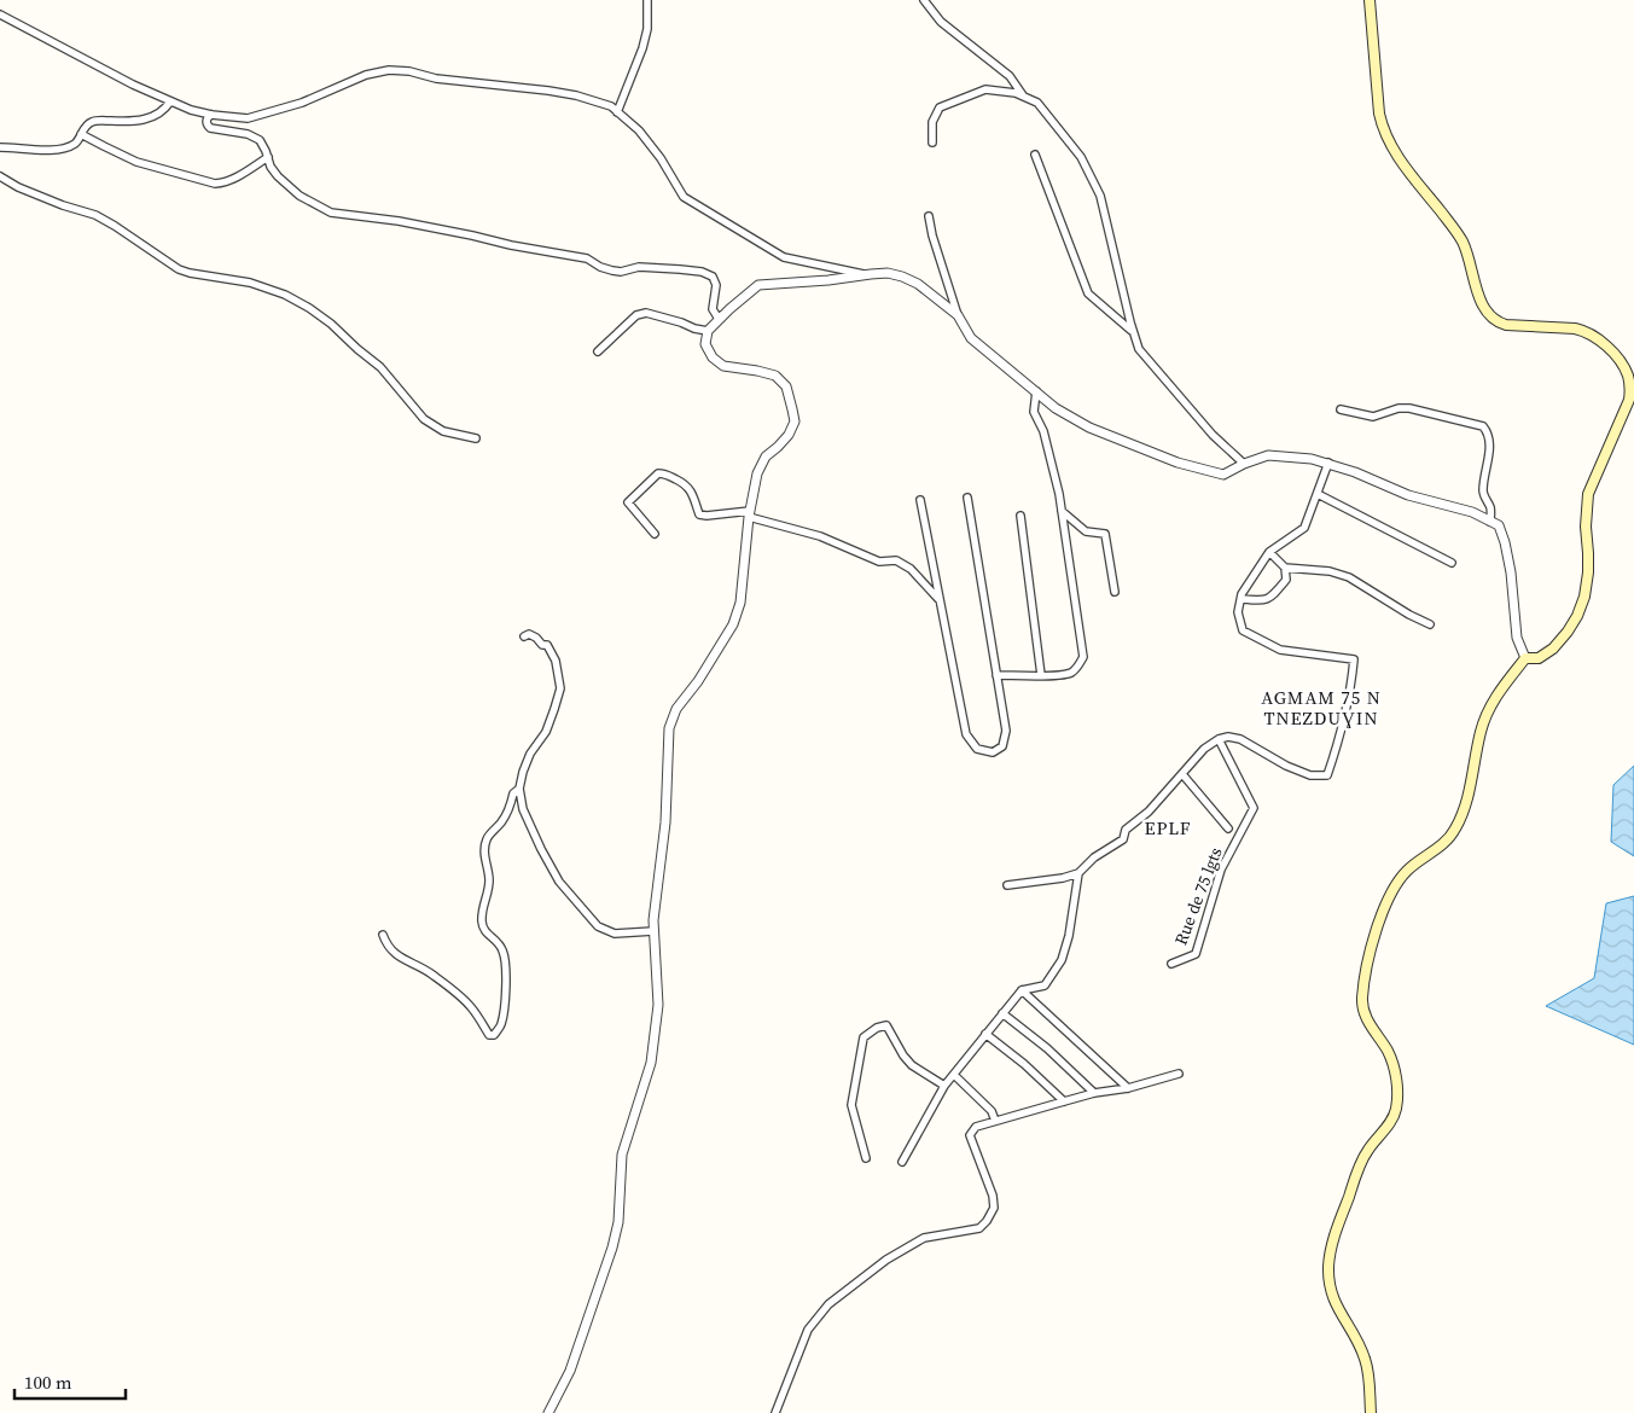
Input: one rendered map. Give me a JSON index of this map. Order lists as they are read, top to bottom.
{
  "streets": {
    "street": ["Rue de 75 lgts"]
  },
  "districts": ["AGMAM 75 N TNEZDUƔIN", "EPLF"],
  "scale_bar": "100 m"
}
